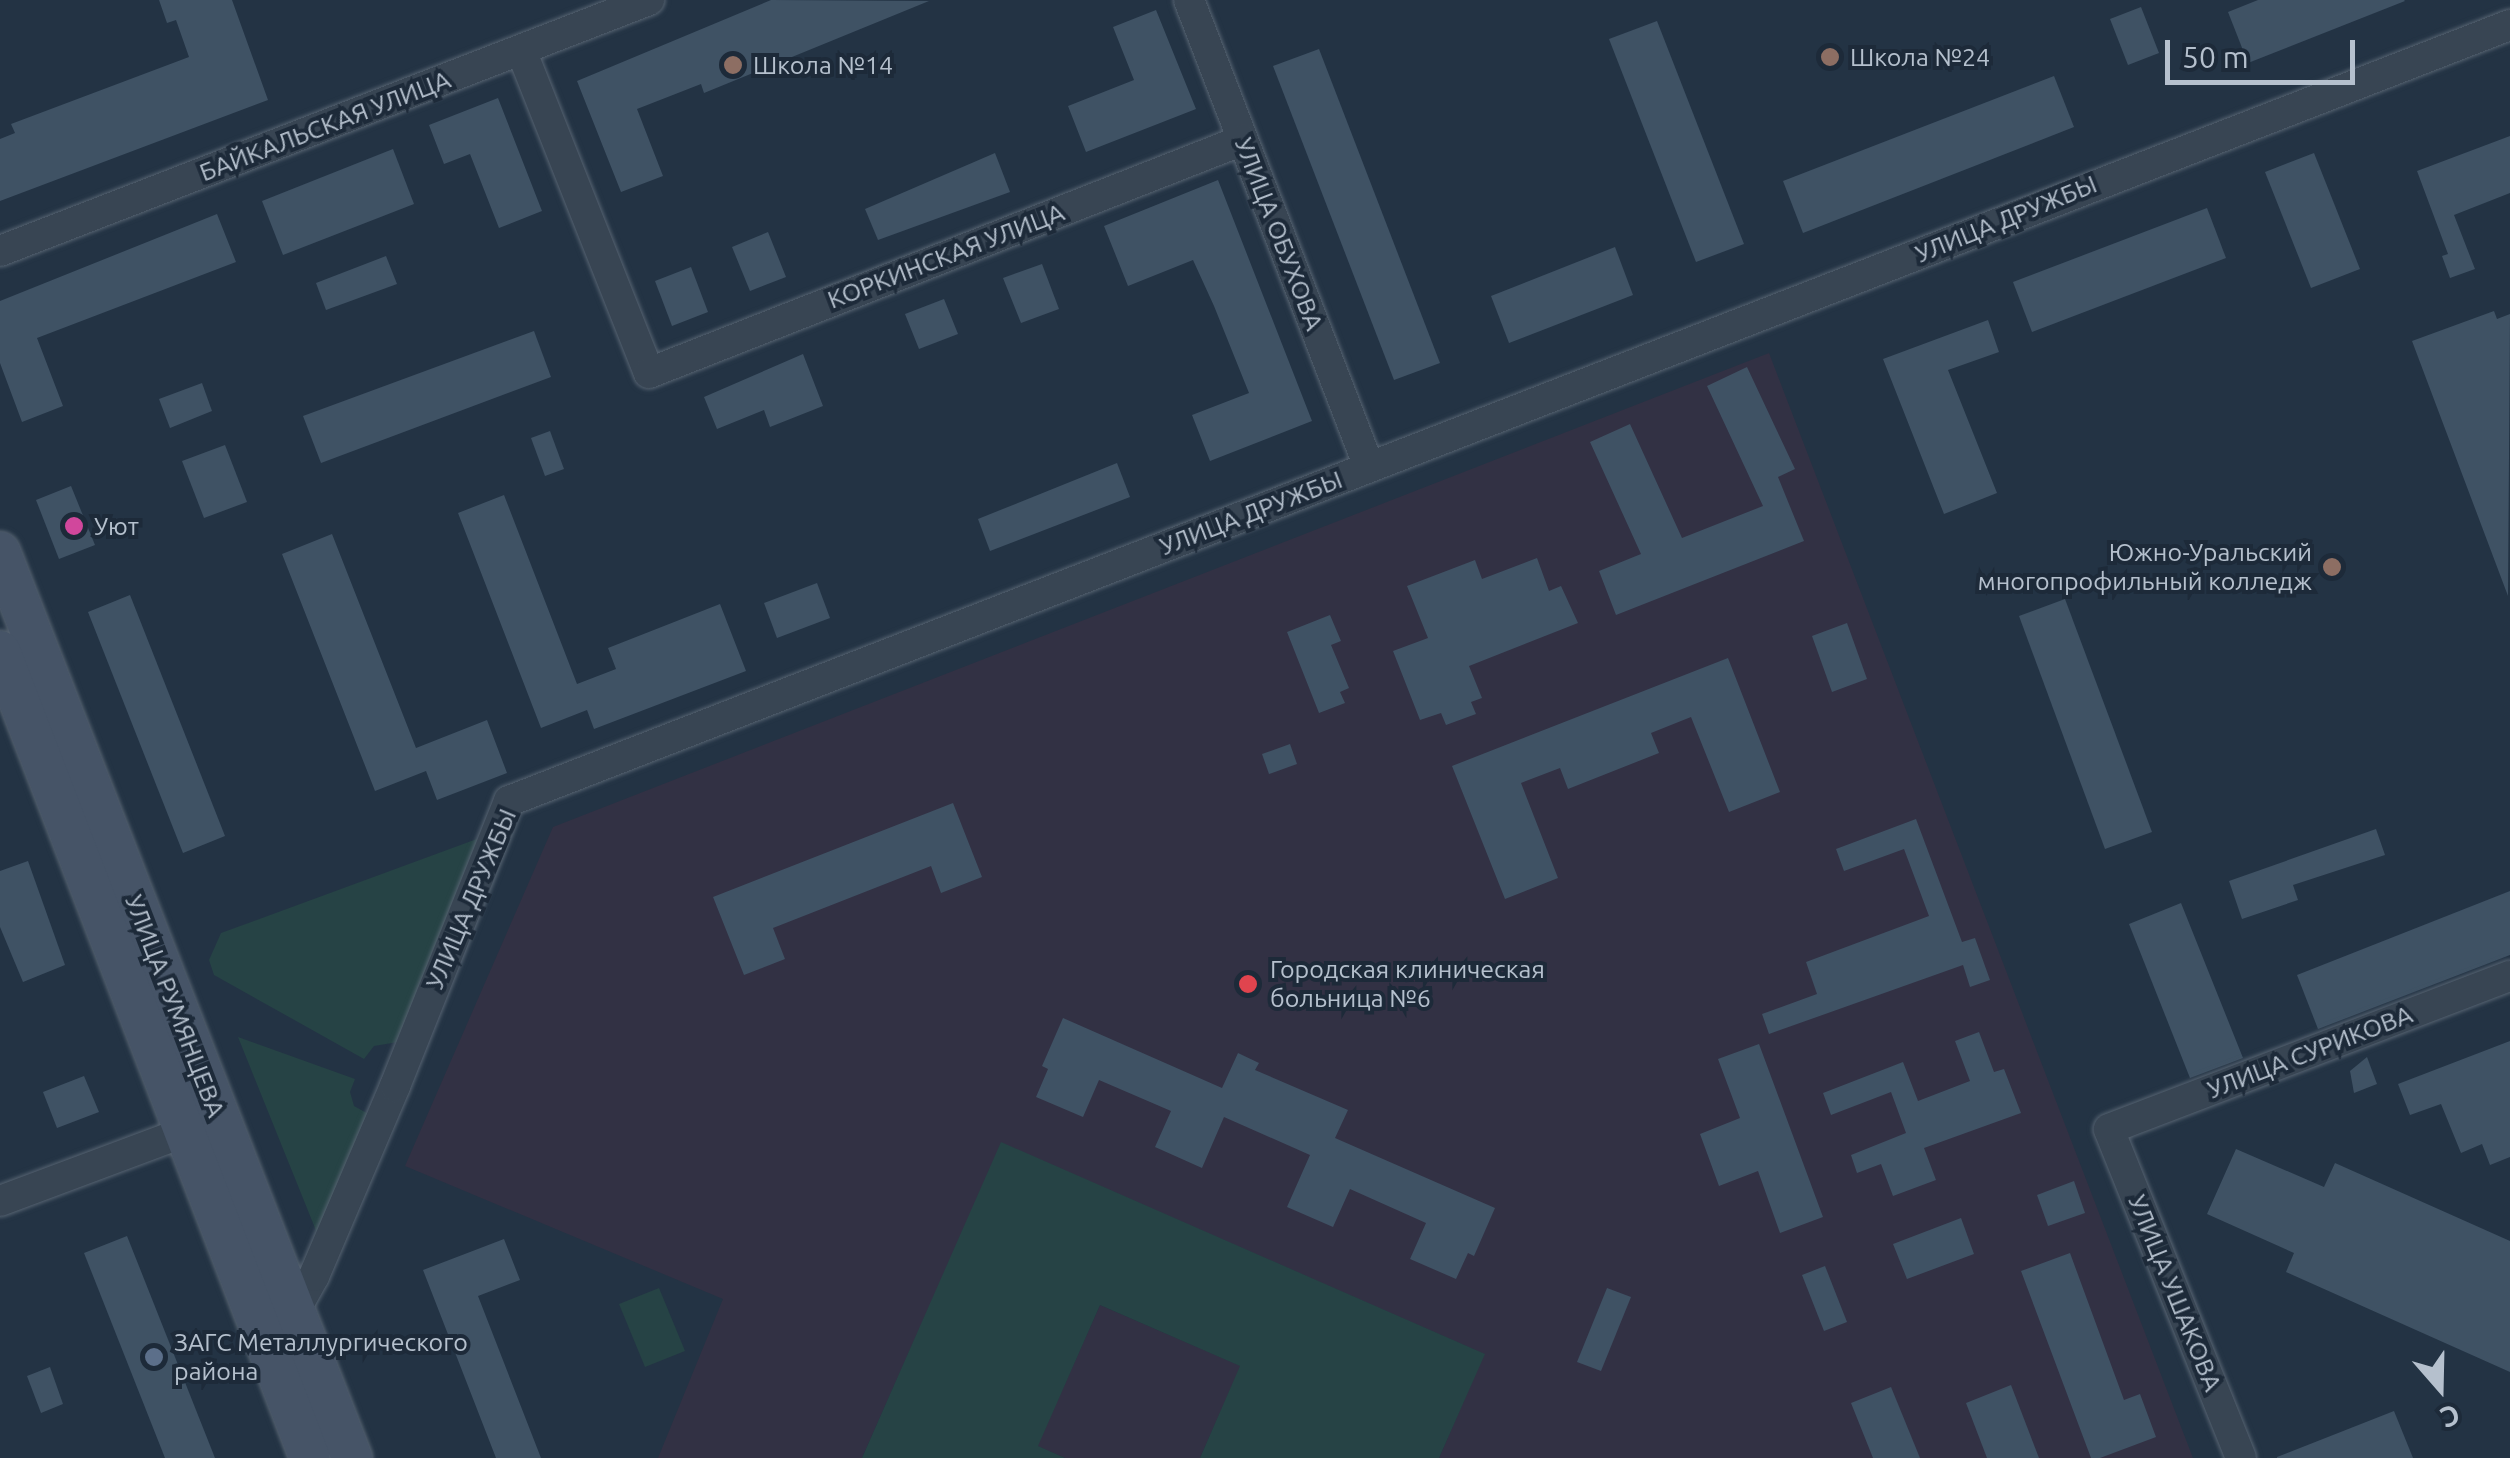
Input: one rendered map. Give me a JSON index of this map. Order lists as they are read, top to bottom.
{
  "streets": {
    "main road": ["УЛИЦА РУМЯНЦЕВА"],
    "street": [
      "БАЙКАЛЬСКАЯ УЛИЦА",
      "УЛИЦА ДРУЖБЫ",
      "УЛИЦА ОБУХОВА",
      "КОРКИНСКАЯ УЛИЦА",
      "УЛИЦА СУРИКОВА",
      "УЛИЦА УШАКОВА"
    ]
  },
  "crossings": [
    ["БАЙКАЛЬСКАЯ УЛИЦА", "КОРКИНСКАЯ УЛИЦА"],
    ["УЛИЦА ДРУЖБЫ", "УЛИЦА ОБУХОВА"],
    ["УЛИЦА ДРУЖБЫ", "УЛИЦА РУМЯНЦЕВА"],
    ["УЛИЦА ОБУХОВА", "КОРКИНСКАЯ УЛИЦА"],
    ["УЛИЦА СУРИКОВА", "УЛИЦА УШАКОВА"]
  ],
  "places": [
    "Школа №24",
    "Школа №14",
    "Уют",
    "Южно-Уральский многопрофильный колледж",
    "Городская клиническая больница №6",
    "ЗАГС Металлургического района"
  ],
  "scale_bar": "50 m",
  "north": "bottom"
}
